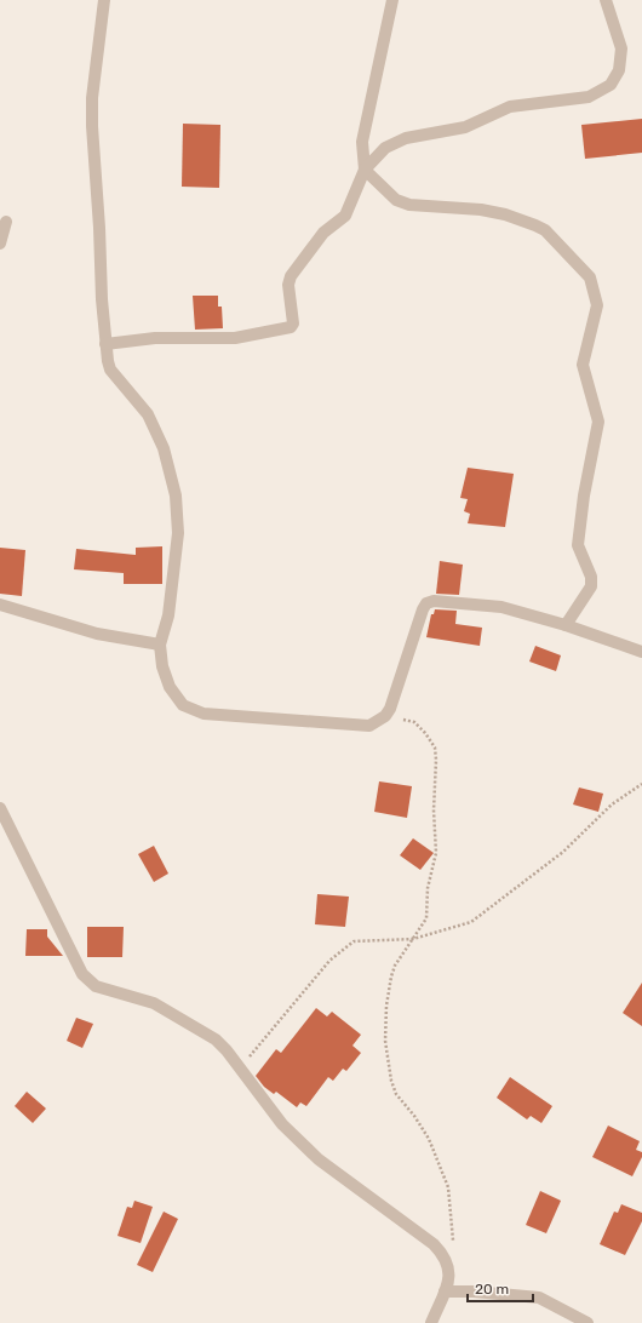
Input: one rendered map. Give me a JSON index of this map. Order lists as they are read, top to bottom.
{
  "scale_bar": "20 m"
}
